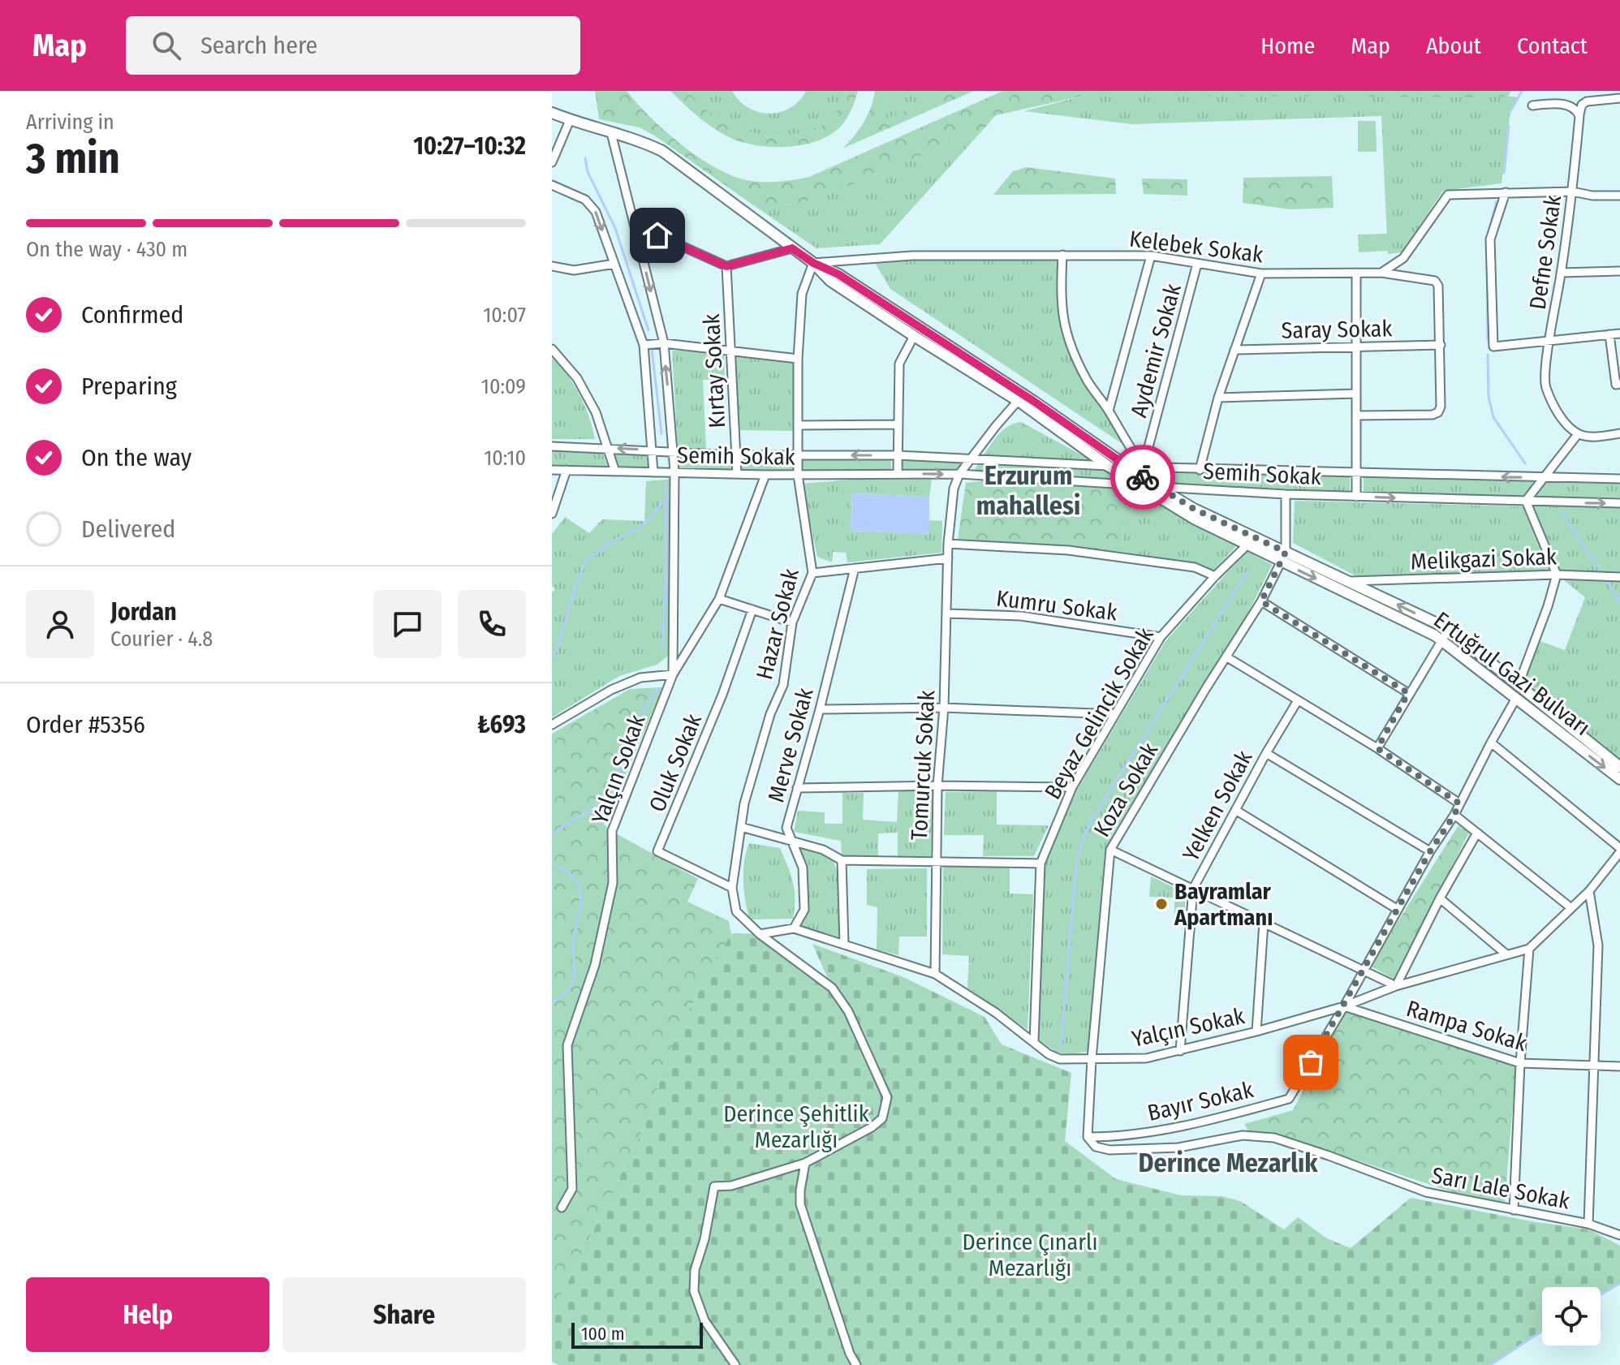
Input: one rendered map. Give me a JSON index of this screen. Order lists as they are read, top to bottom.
{
  "streets": {
    "main road": ["Ertuğrul Gazi Bulvarı"],
    "street": [
      "Kelebek Sokak",
      "Defne Sokak",
      "Saray Sokak",
      "Aydemir Sokak",
      "Kırtay Sokak",
      "Semih Sokak",
      "Melikgazi Sokak",
      "Kumru Sokak",
      "Hazar Sokak",
      "Beyaz Gelincik Sokak",
      "Merve Sokak",
      "Oluk Sokak",
      "Tomurcuk Sokak",
      "Yalçın Sokak",
      "Koza Sokak",
      "Yelken Sokak",
      "Rampa Sokak",
      "Bayır Sokak",
      "Sarı Lale Sokak"
    ]
  },
  "crossings": [
    ["Kelebek Sokak", "Saray Sokak"],
    ["Kelebek Sokak", "Aydemir Sokak"],
    ["Kelebek Sokak", "Hazar Sokak"],
    ["Kelebek Sokak", "Ertuğrul Gazi Bulvarı"],
    ["Aydemir Sokak", "Semih Sokak"],
    ["Aydemir Sokak", "Ertuğrul Gazi Bulvarı"],
    ["Kırtay Sokak", "Semih Sokak"],
    ["Semih Sokak", "Hazar Sokak"],
    ["Semih Sokak", "Ertuğrul Gazi Bulvarı"],
    ["Semih Sokak", "Tomurcuk Sokak"],
    ["Semih Sokak", "Yalçın Sokak"],
    ["Melikgazi Sokak", "Ertuğrul Gazi Bulvarı"],
    ["Kumru Sokak", "Beyaz Gelincik Sokak"],
    ["Kumru Sokak", "Tomurcuk Sokak"],
    ["Hazar Sokak", "Ertuğrul Gazi Bulvarı"],
    ["Hazar Sokak", "Oluk Sokak"],
    ["Hazar Sokak", "Yalçın Sokak"],
    ["Ertuğrul Gazi Bulvarı", "Beyaz Gelincik Sokak"],
    ["Ertuğrul Gazi Bulvarı", "Koza Sokak"],
    ["Ertuğrul Gazi Bulvarı", "Bayır Sokak"],
    ["Beyaz Gelincik Sokak", "Yalçın Sokak"],
    ["Merve Sokak", "Yalçın Sokak"],
    ["Tomurcuk Sokak", "Yalçın Sokak"],
    ["Yalçın Sokak", "Koza Sokak"],
    ["Yalçın Sokak", "Yelken Sokak"],
    ["Yalçın Sokak", "Rampa Sokak"],
    ["Yalçın Sokak", "Bayır Sokak"],
    ["Koza Sokak", "Bayır Sokak"],
    ["Koza Sokak", "Sarı Lale Sokak"],
    ["Rampa Sokak", "Bayır Sokak"],
    ["Rampa Sokak", "Sarı Lale Sokak"],
    ["Bayır Sokak", "Sarı Lale Sokak"]
  ],
  "districts": ["Erzurum mahallesi", "Derince Mezarlık"],
  "parks": ["Derince Şehitlik Mezarlığı", "Derince Çınarlı Mezarlığı"],
  "places": ["Bayramlar Apartmanı"],
  "scale_bar": "100 m",
  "page": {
    "header": "Map",
    "search": "Search here",
    "nav": [
      "Home",
      "Map",
      "About",
      "Contact"
    ],
    "heading": ["3 min", "Arriving in", "10:27–10:32"],
    "panel": [
      "Jordan",
      "Courier · 4.8",
      "Order #5356",
      "₺693"
    ],
    "bar": "On the way · 430 m",
    "list": [
      ["Confirmed", "10:07"],
      ["Preparing", "10:09"],
      ["On the way", "10:10"],
      "Delivered"
    ],
    "buttons": ["Help", "Share"],
    "scale": "100 m"
  }
}
